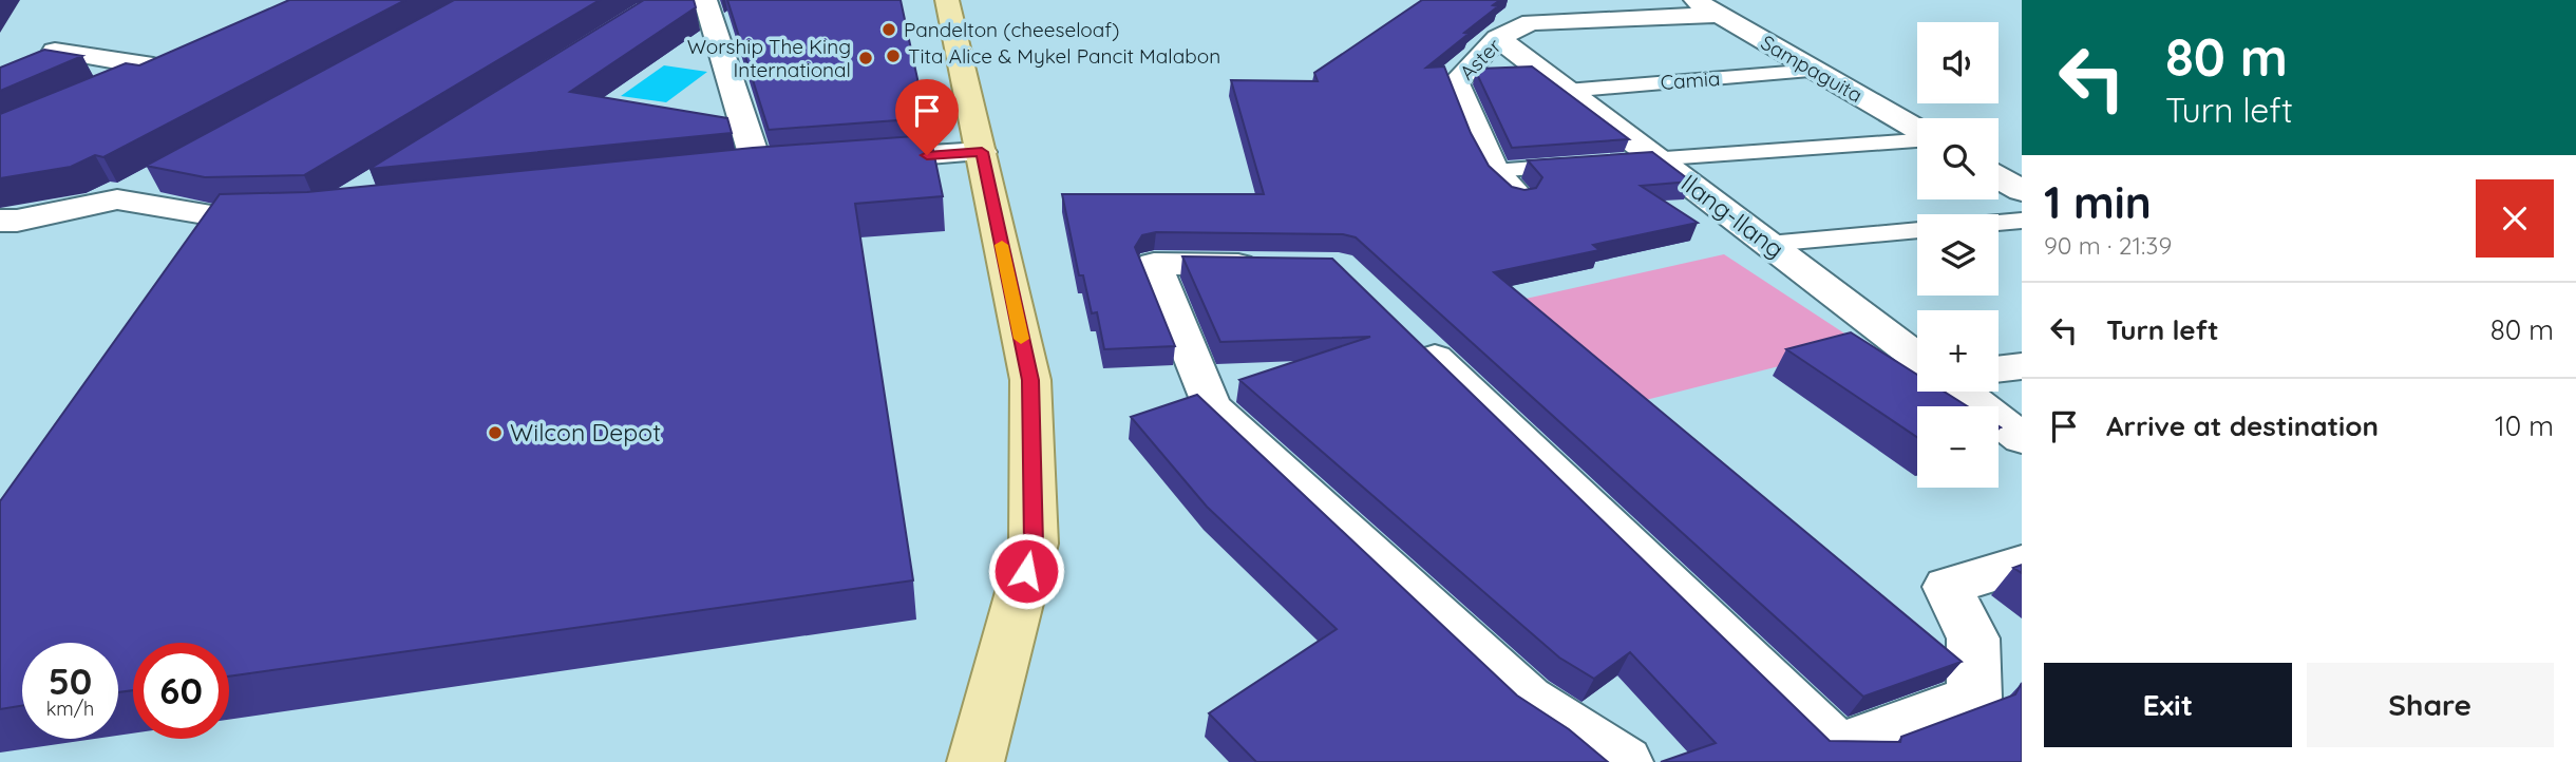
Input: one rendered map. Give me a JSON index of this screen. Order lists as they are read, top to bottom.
{
  "streets": {
    "street": ["Aster", "Sampaguita", "Ilang-Ilang"],
    "lane": ["Camia"]
  },
  "crossings": [
    ["Aster", "Sampaguita"],
    ["Aster", "Ilang-Ilang"],
    ["Sampaguita", "Camia"],
    ["Camia", "Ilang-Ilang"]
  ],
  "places": [
    "Pandelton (cheeseloaf)",
    "Tita Alice & Mykel Pancit Malabon",
    "Worship The King International",
    "Wilcon Depot"
  ],
  "page": {
    "turn": ["80 m", "Turn left"],
    "map_buttons": ["+", "−"],
    "heading": ["1 min", "90 m · 21:39"],
    "list": [
      {
        "name": "Turn left",
        "value": "80 m"
      },
      {
        "name": "Arrive at destination",
        "value": "10 m"
      }
    ],
    "speed": "50 km/h",
    "limit": "60",
    "buttons": ["Exit", "Share"]
  }
}
